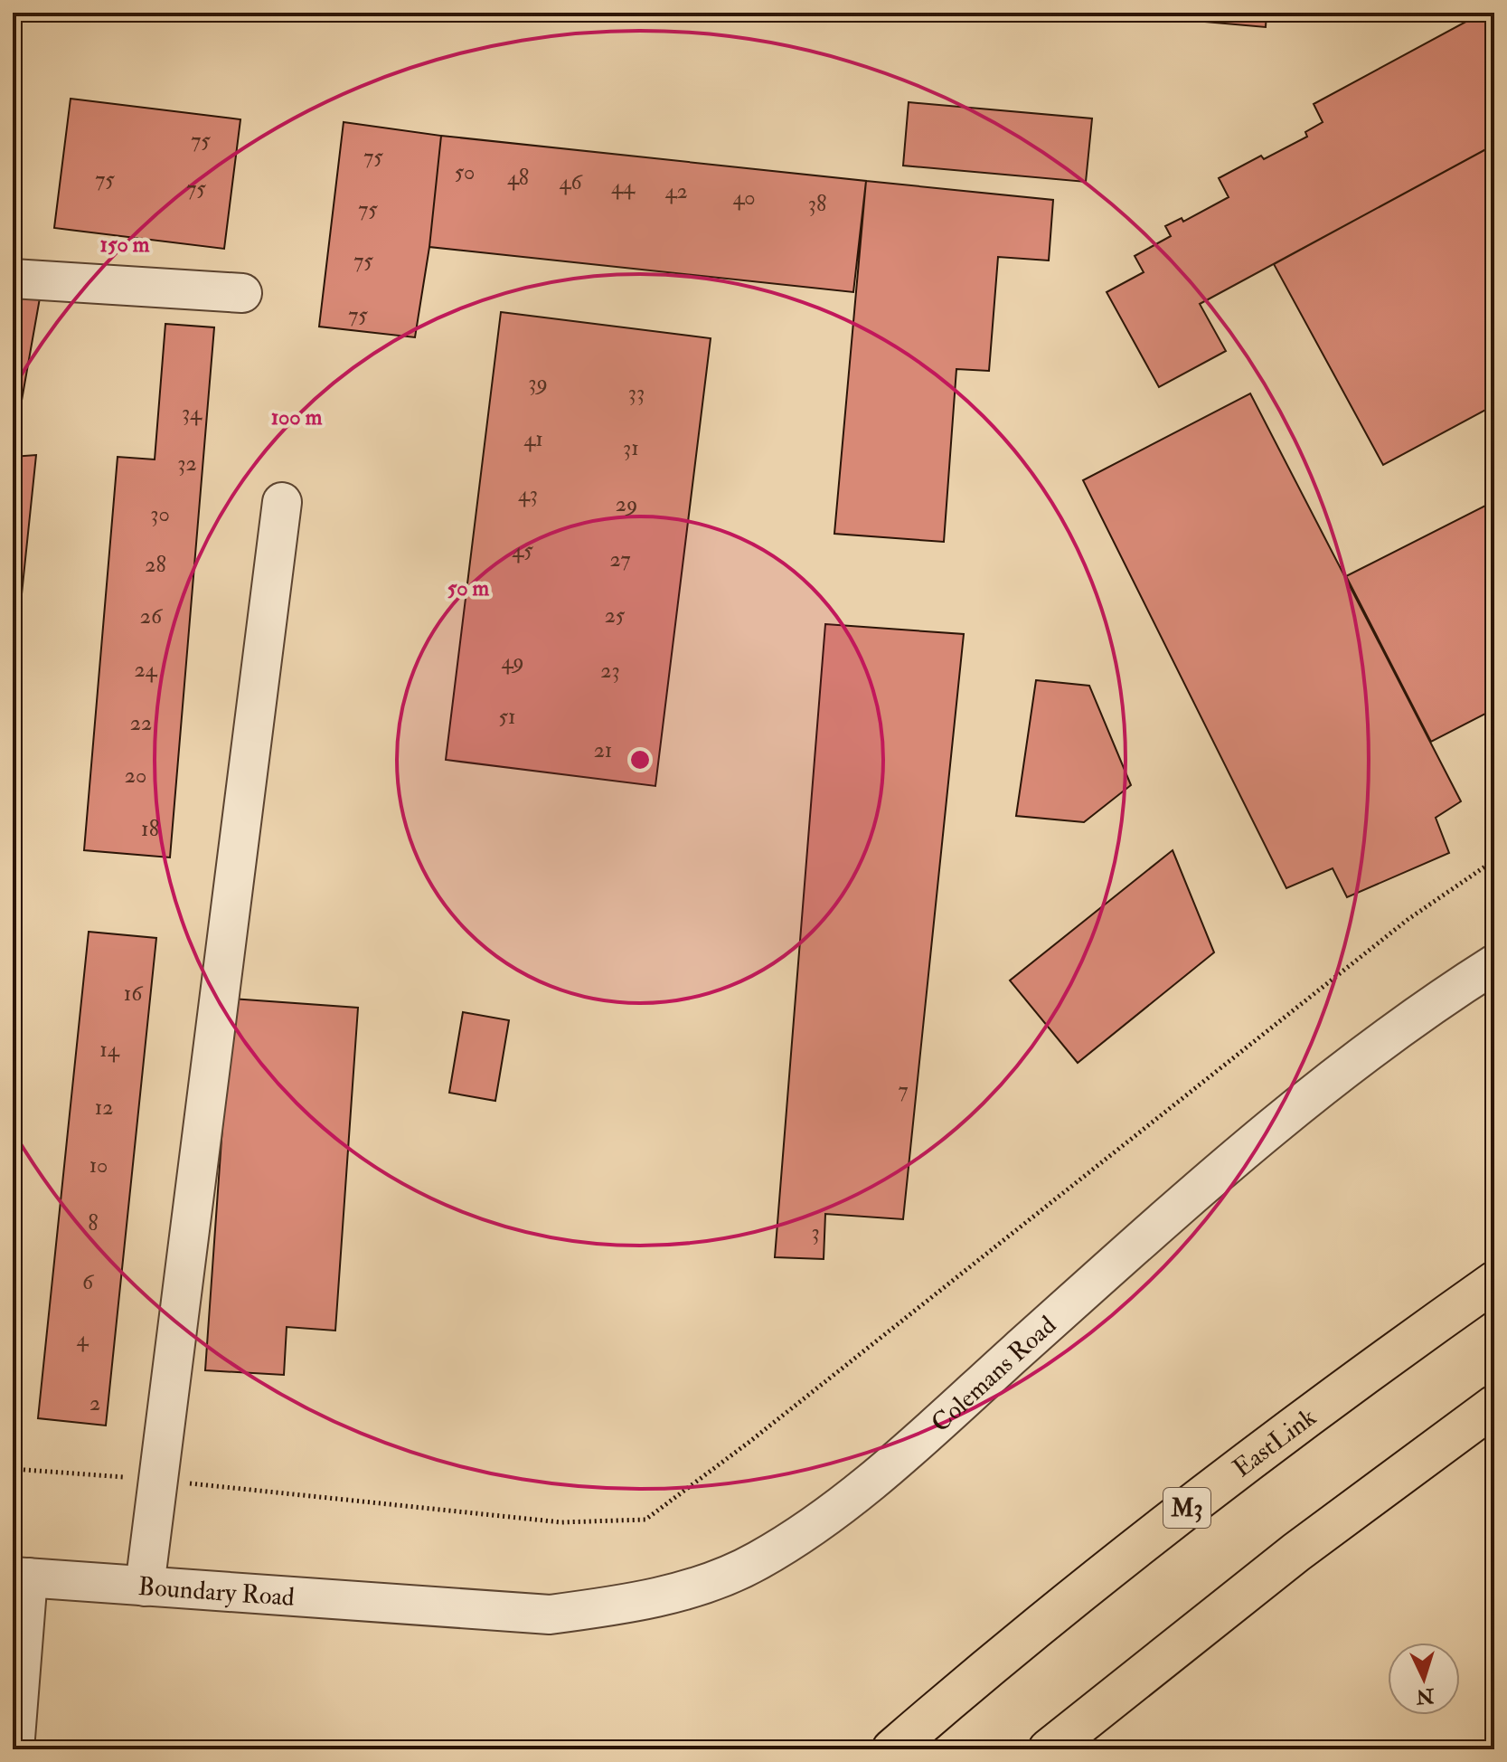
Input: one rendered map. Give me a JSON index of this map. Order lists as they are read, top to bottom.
{
  "streets": {
    "highway": ["EastLink", "M3"],
    "street": ["Colemans Road", "Boundary Road"]
  },
  "crossings": [
    ["Colemans Road", "Boundary Road"]
  ],
  "house_numbers": [
    "75",
    "75",
    "50",
    "48",
    "75",
    "46",
    "44",
    "75",
    "42",
    "40",
    "38",
    "75",
    "75",
    "75",
    "39",
    "33",
    "34",
    "41",
    "31",
    "32",
    "43",
    "29",
    "30",
    "45",
    "27",
    "28",
    "25",
    "26",
    "49",
    "24",
    "23",
    "51",
    "22",
    "21",
    "20",
    "18",
    "16",
    "14",
    "7",
    "12",
    "10",
    "8",
    "3",
    "6",
    "4",
    "2"
  ],
  "north": "bottom",
  "rings": ["150 m", "100 m", "50 m"]
}
